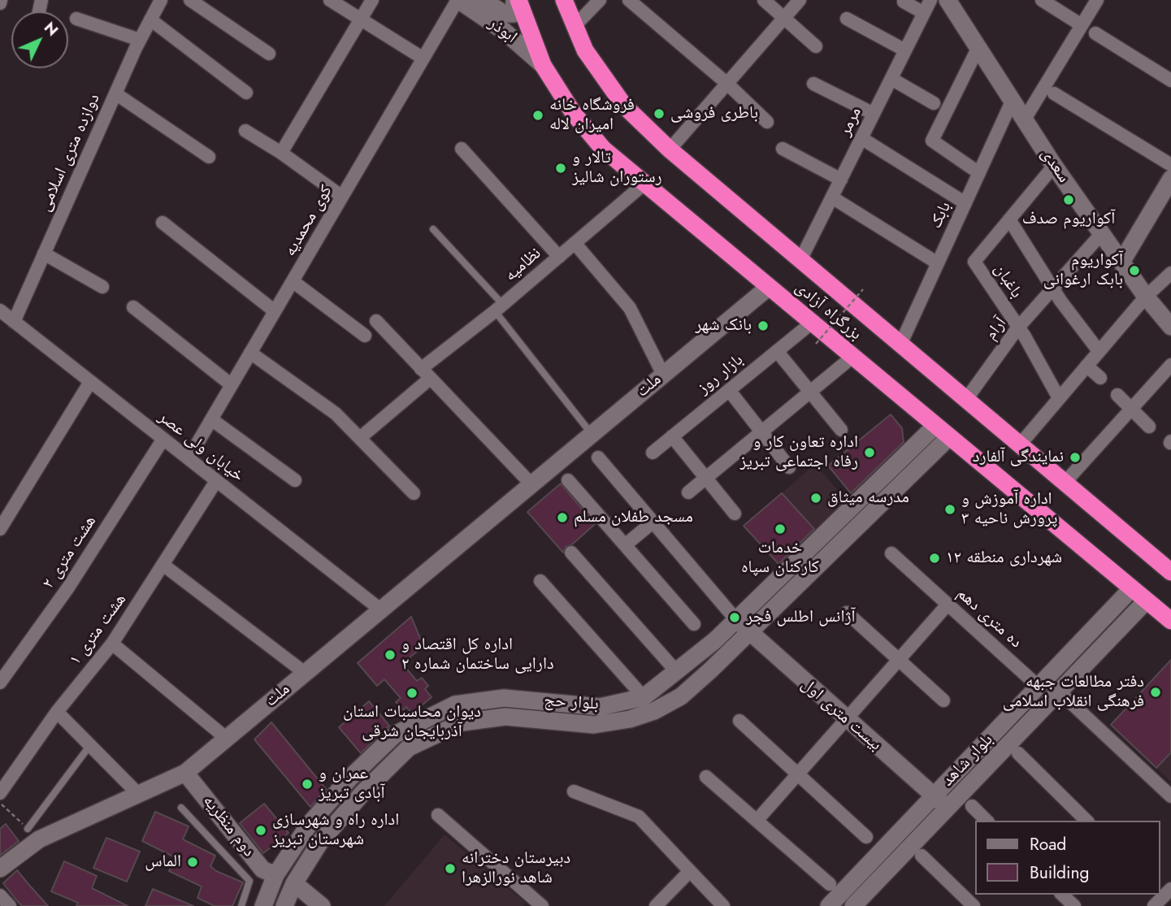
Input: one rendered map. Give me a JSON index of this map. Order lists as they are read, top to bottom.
{
  "streets": {
    "highway": ["بزرگراه آزادی"],
    "main road": [
      "ابوذر",
      "سعدی",
      "ملت",
      "بلوار حج",
      "بیست متری اول",
      "بلوار شاهد",
      "دوم منظریه"
    ],
    "street": [
      "مرمر",
      "دوازده متری اسلامی",
      "بابک",
      "کوی محمدیه",
      "نظامیه",
      "باغبان",
      "آرام",
      "بازار روز",
      "خیابان ولی عصر",
      "هشت متری ۲",
      "ده متری دهم",
      "هشت متری ۱"
    ]
  },
  "crossings": [
    ["ابوذر", "کوی محمدیه"],
    ["ابوذر", "بزرگراه آزادی"],
    ["مرمر", "بزرگراه آزادی"],
    ["دوازده متری اسلامی", "خیابان ولی عصر"],
    ["سعدی", "بابک"],
    ["سعدی", "باغبان"],
    ["سعدی", "آرام"],
    ["بابک", "بزرگراه آزادی"],
    ["کوی محمدیه", "خیابان ولی عصر"],
    ["نظامیه", "بزرگراه آزادی"],
    ["باغبان", "آرام"],
    ["بزرگراه آزادی", "آرام"],
    ["بزرگراه آزادی", "بازار روز"],
    ["بزرگراه آزادی", "ملت"],
    ["بزرگراه آزادی", "بلوار حج"],
    ["بزرگراه آزادی", "بلوار شاهد"],
    ["ملت", "خیابان ولی عصر"],
    ["ملت", "دوم منظریه"],
    ["خیابان ولی عصر", "هشت متری ۲"],
    ["خیابان ولی عصر", "هشت متری ۱"],
    ["ده متری دهم", "بلوار شاهد"],
    ["بلوار حج", "بیست متری اول"],
    ["بلوار حج", "دوم منظریه"],
    ["بیست متری اول", "بلوار شاهد"]
  ],
  "places": [
    "باطری فروشی",
    "فروشگاه خانه امیران لاله",
    "تالار و رستوران شالیز",
    "آکواریوم صدف",
    "آکواریوم بابک ارغوانی",
    "بانک شهر",
    "اداره تعاون کار و رفاه اجتماعی تبریز",
    "نمایندگی آلفارد",
    "مدرسه میثاق",
    "اداره آموزش و پرورش ناحیه ۳",
    "مسجد طفلان مسلم",
    "خدمات کارکنان سپاه",
    "شهرداری منطقه ۱۲",
    "آژانس اطلس فجر",
    "اداره کل اقتصاد و دارایی ساختمان شماره ۲",
    "دفتر مطالعات جبهه فرهنگی انقلاب اسلامی",
    "دیوان محاسبات استان آذربایجان شرقی",
    "عمران و آبادی تبریز",
    "اداره راه و شهرسازی شهرستان تبریز",
    "الماس",
    "دبیرستان دخترانه شاهد نورالزهرا"
  ],
  "legend": ["Road", "Building"],
  "north": "top right"
}
